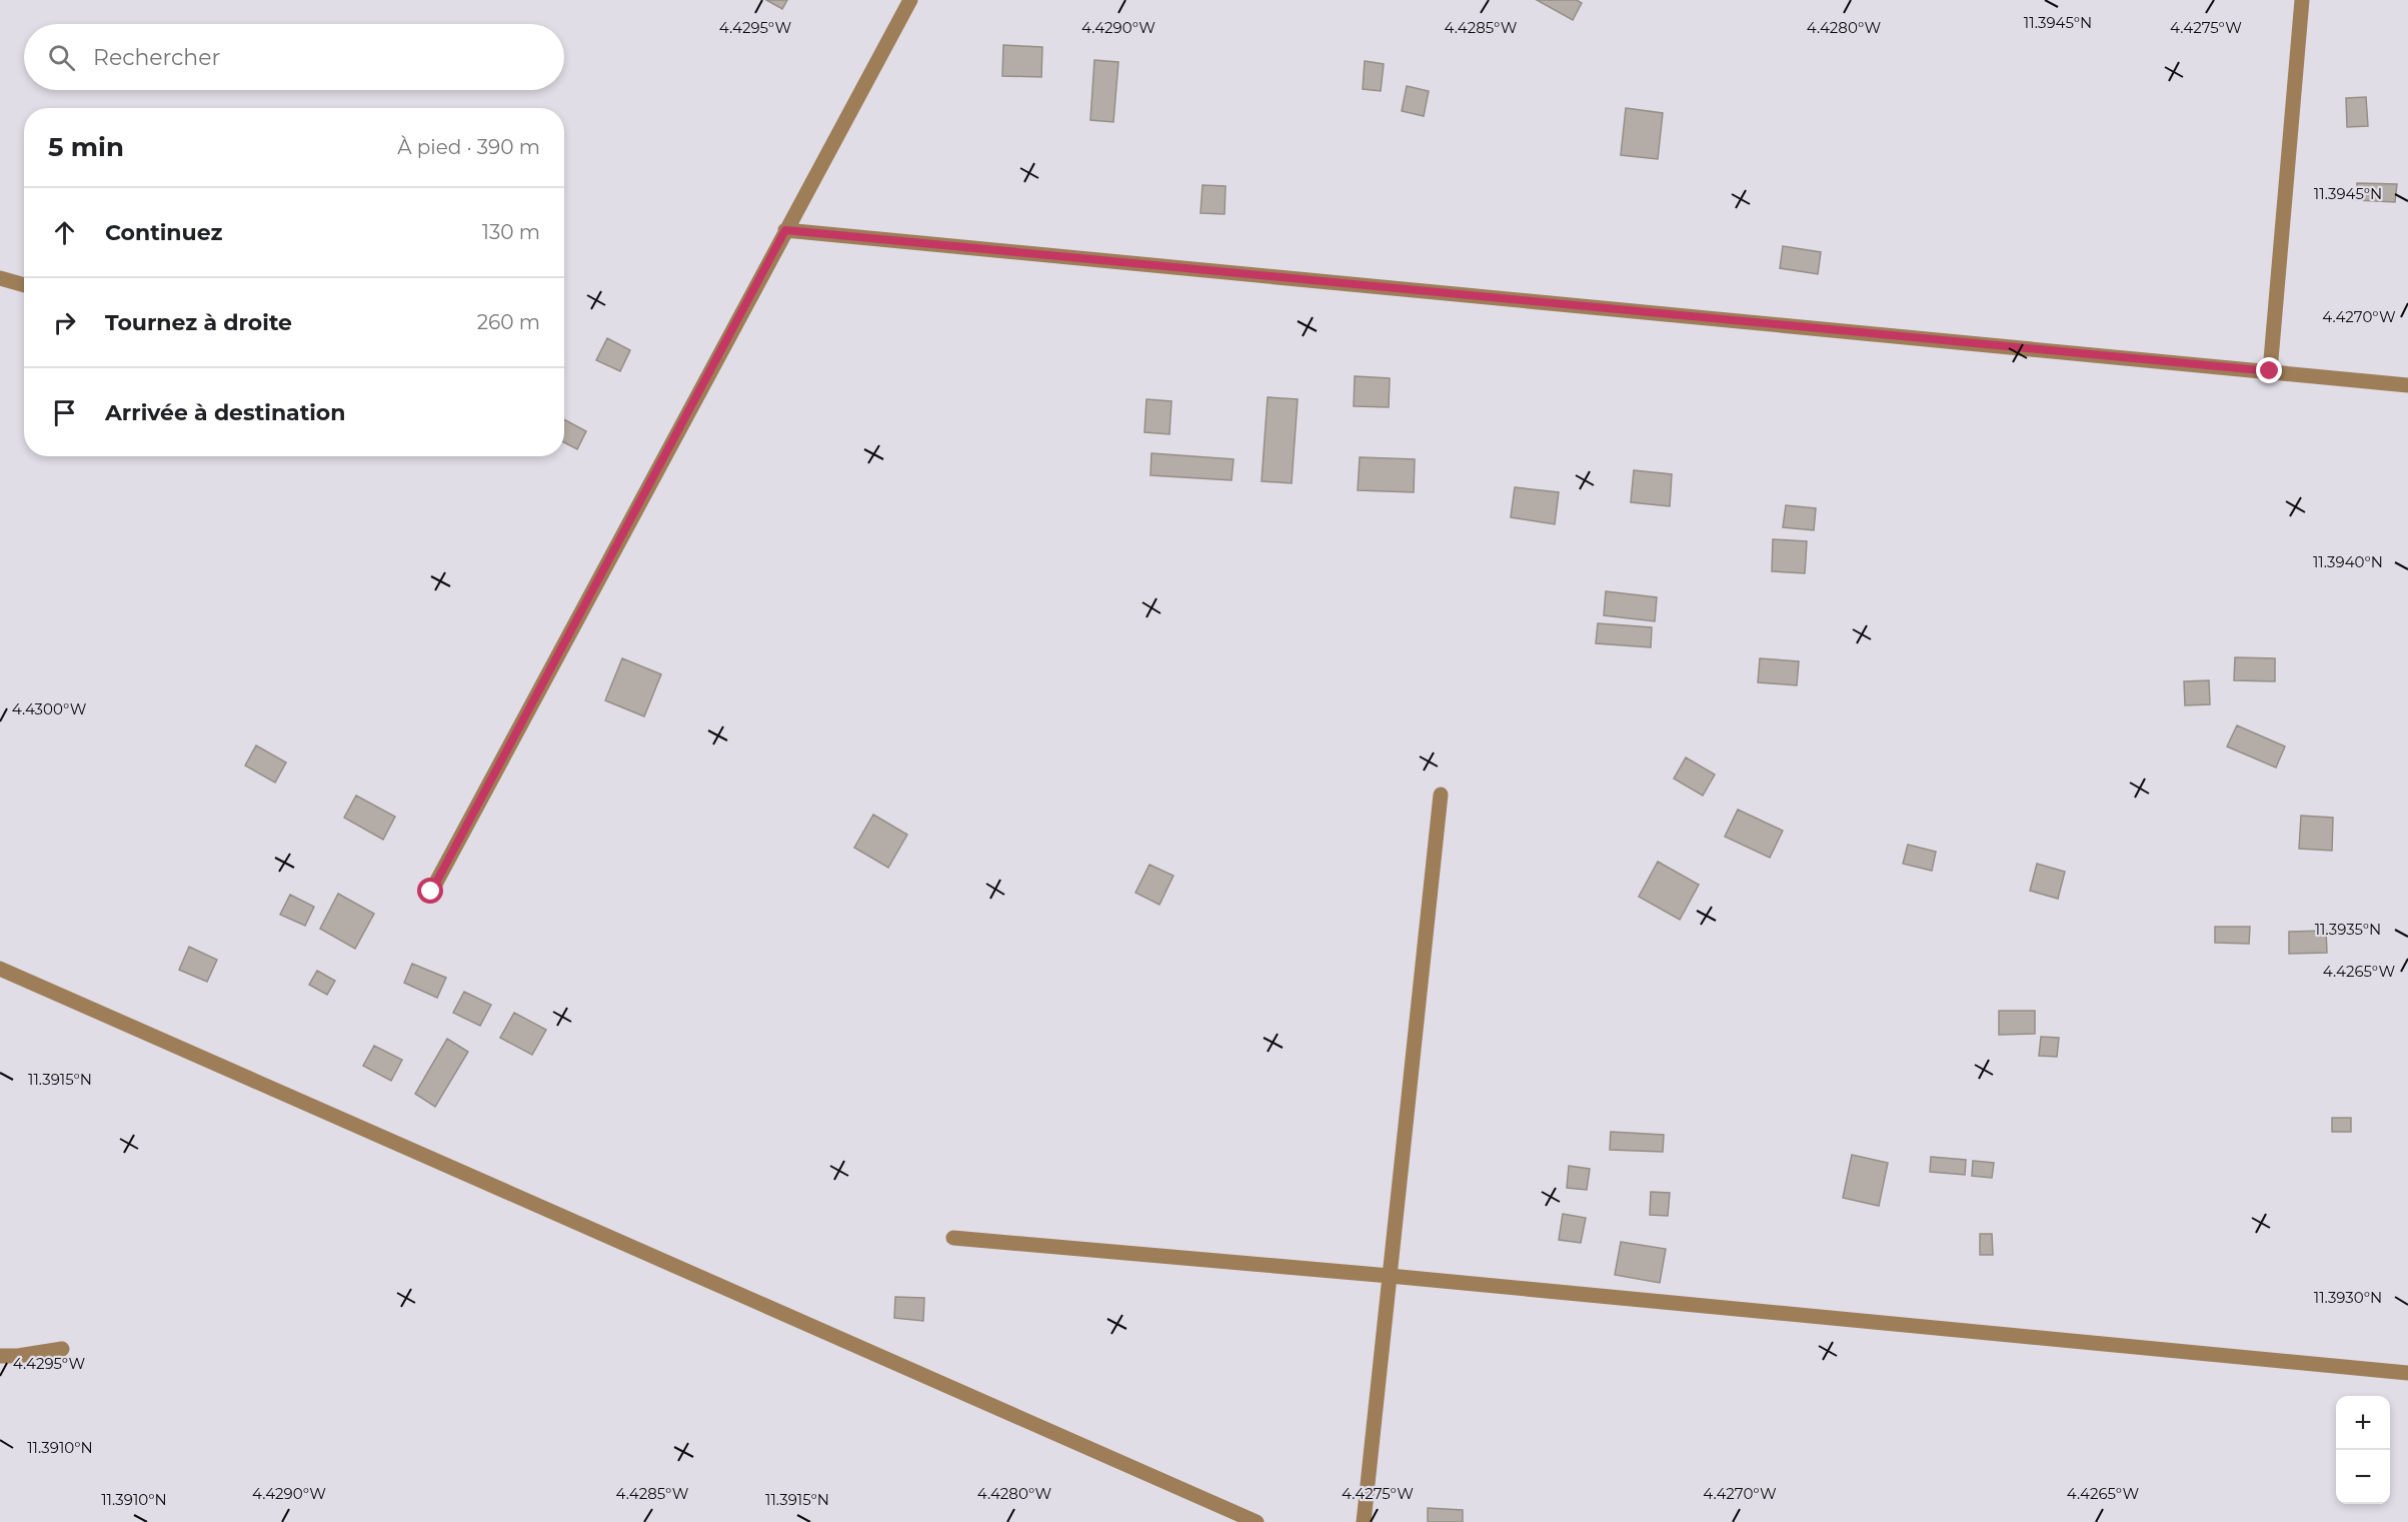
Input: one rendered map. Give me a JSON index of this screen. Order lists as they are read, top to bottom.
{
  "page": {
    "search": "Rechercher",
    "heading": ["5 min", "À pied · 390 m"],
    "list": [
      ["Continuez", "130 m"],
      ["Tournez à droite", "260 m"],
      "Arrivée à destination"
    ],
    "map_buttons": ["+", "−"]
  },
  "coordinates": [
    "11.3945°N",
    "4.4295°W",
    "4.4290°W",
    "4.4285°W",
    "4.4280°W",
    "4.4275°W",
    "4.4270°W",
    "11.3940°N",
    "4.4300°W",
    "11.3935°N",
    "4.4265°W",
    "11.3915°N",
    "11.3930°N",
    "11.3910°N"
  ]
}
